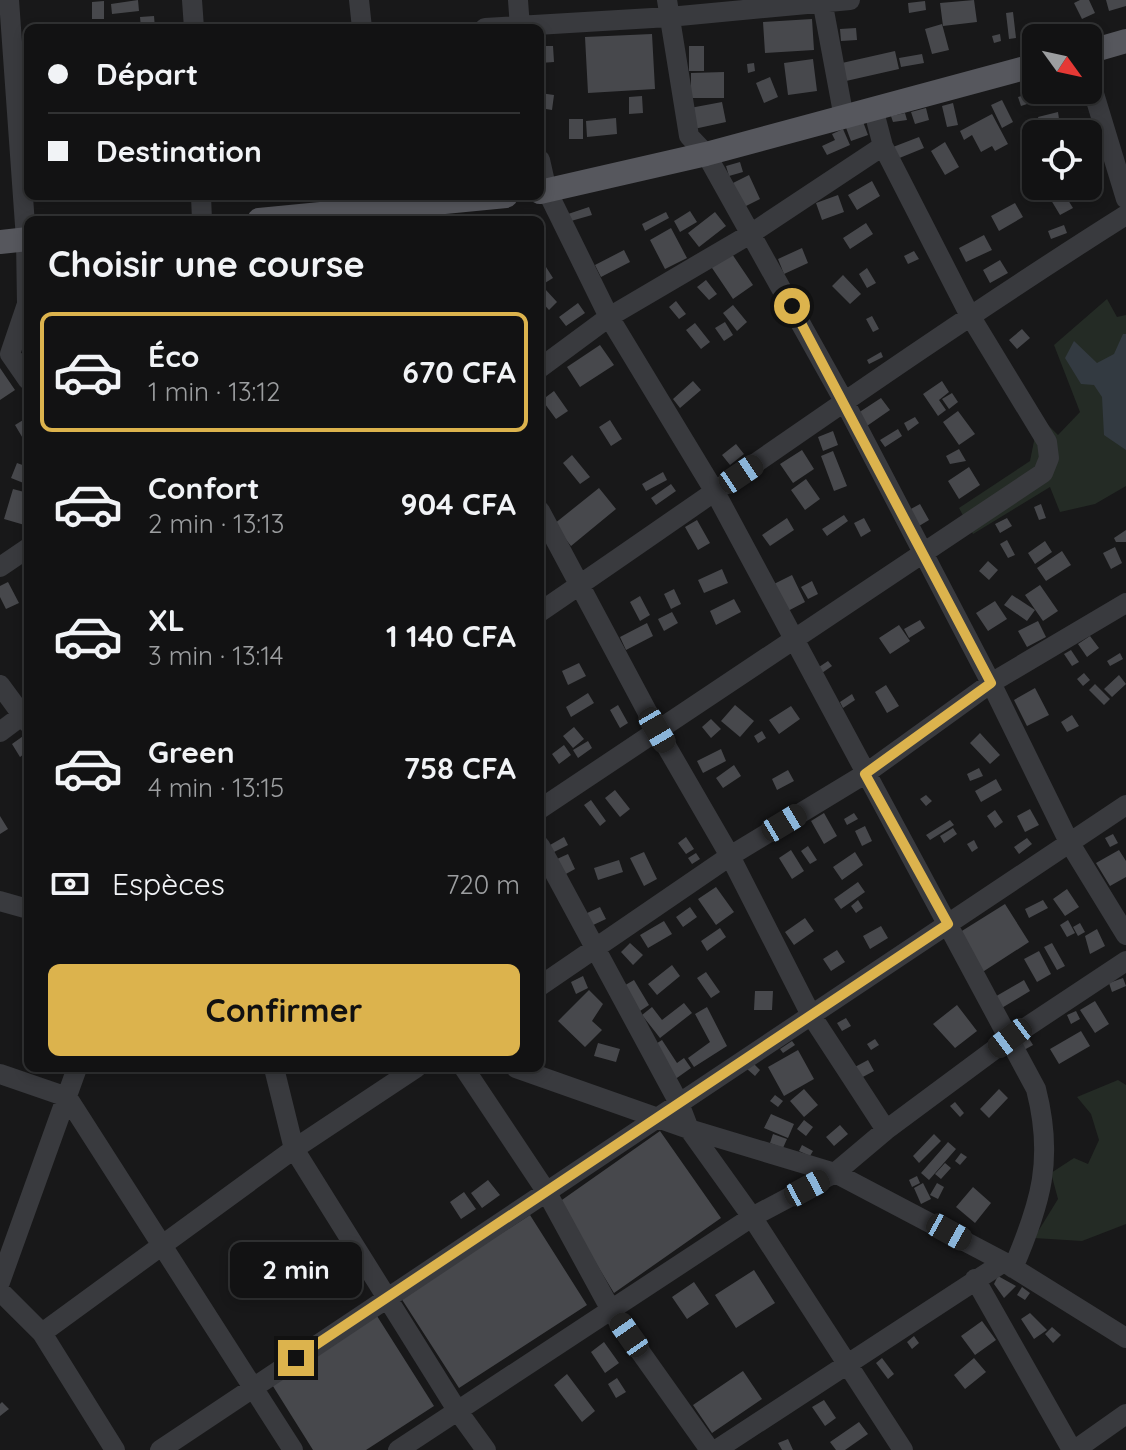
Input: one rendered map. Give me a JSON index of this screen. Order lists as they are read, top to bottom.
{
  "north": "bottom right",
  "page": {
    "banner": ["Départ", "Destination"],
    "heading": "Choisir une course",
    "list": [
      {
        "name": "Éco",
        "note": "1 min · 13:12",
        "value": "670 CFA"
      },
      {
        "name": "Confort",
        "note": "2 min · 13:13",
        "value": "904 CFA"
      },
      {
        "name": "XL",
        "note": "3 min · 13:14",
        "value": "1 140 CFA"
      },
      {
        "name": "Green",
        "note": "4 min · 13:15",
        "value": "758 CFA"
      }
    ],
    "pay": ["Espèces", "720 m"],
    "buttons": "Confirmer",
    "bubble": "2 min"
  }
}
